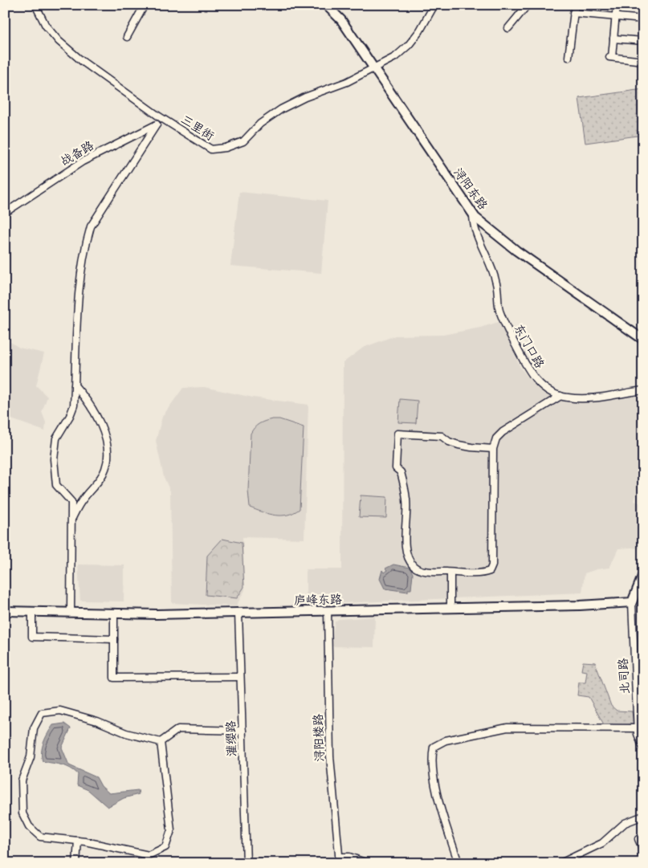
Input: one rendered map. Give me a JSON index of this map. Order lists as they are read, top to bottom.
{
  "streets": {
    "main road": ["浔阳东路", "庐峰东路"],
    "street": [
      "三里街",
      "战备路",
      "东门口路",
      "北司路",
      "浔阳楼路",
      "灌缨路"
    ]
  },
  "crossings": [
    ["三里街", "战备路"],
    ["三里街", "浔阳东路"],
    ["浔阳东路", "东门口路"],
    ["庐峰东路", "北司路"],
    ["庐峰东路", "浔阳楼路"],
    ["庐峰东路", "灌缨路"]
  ]
}
